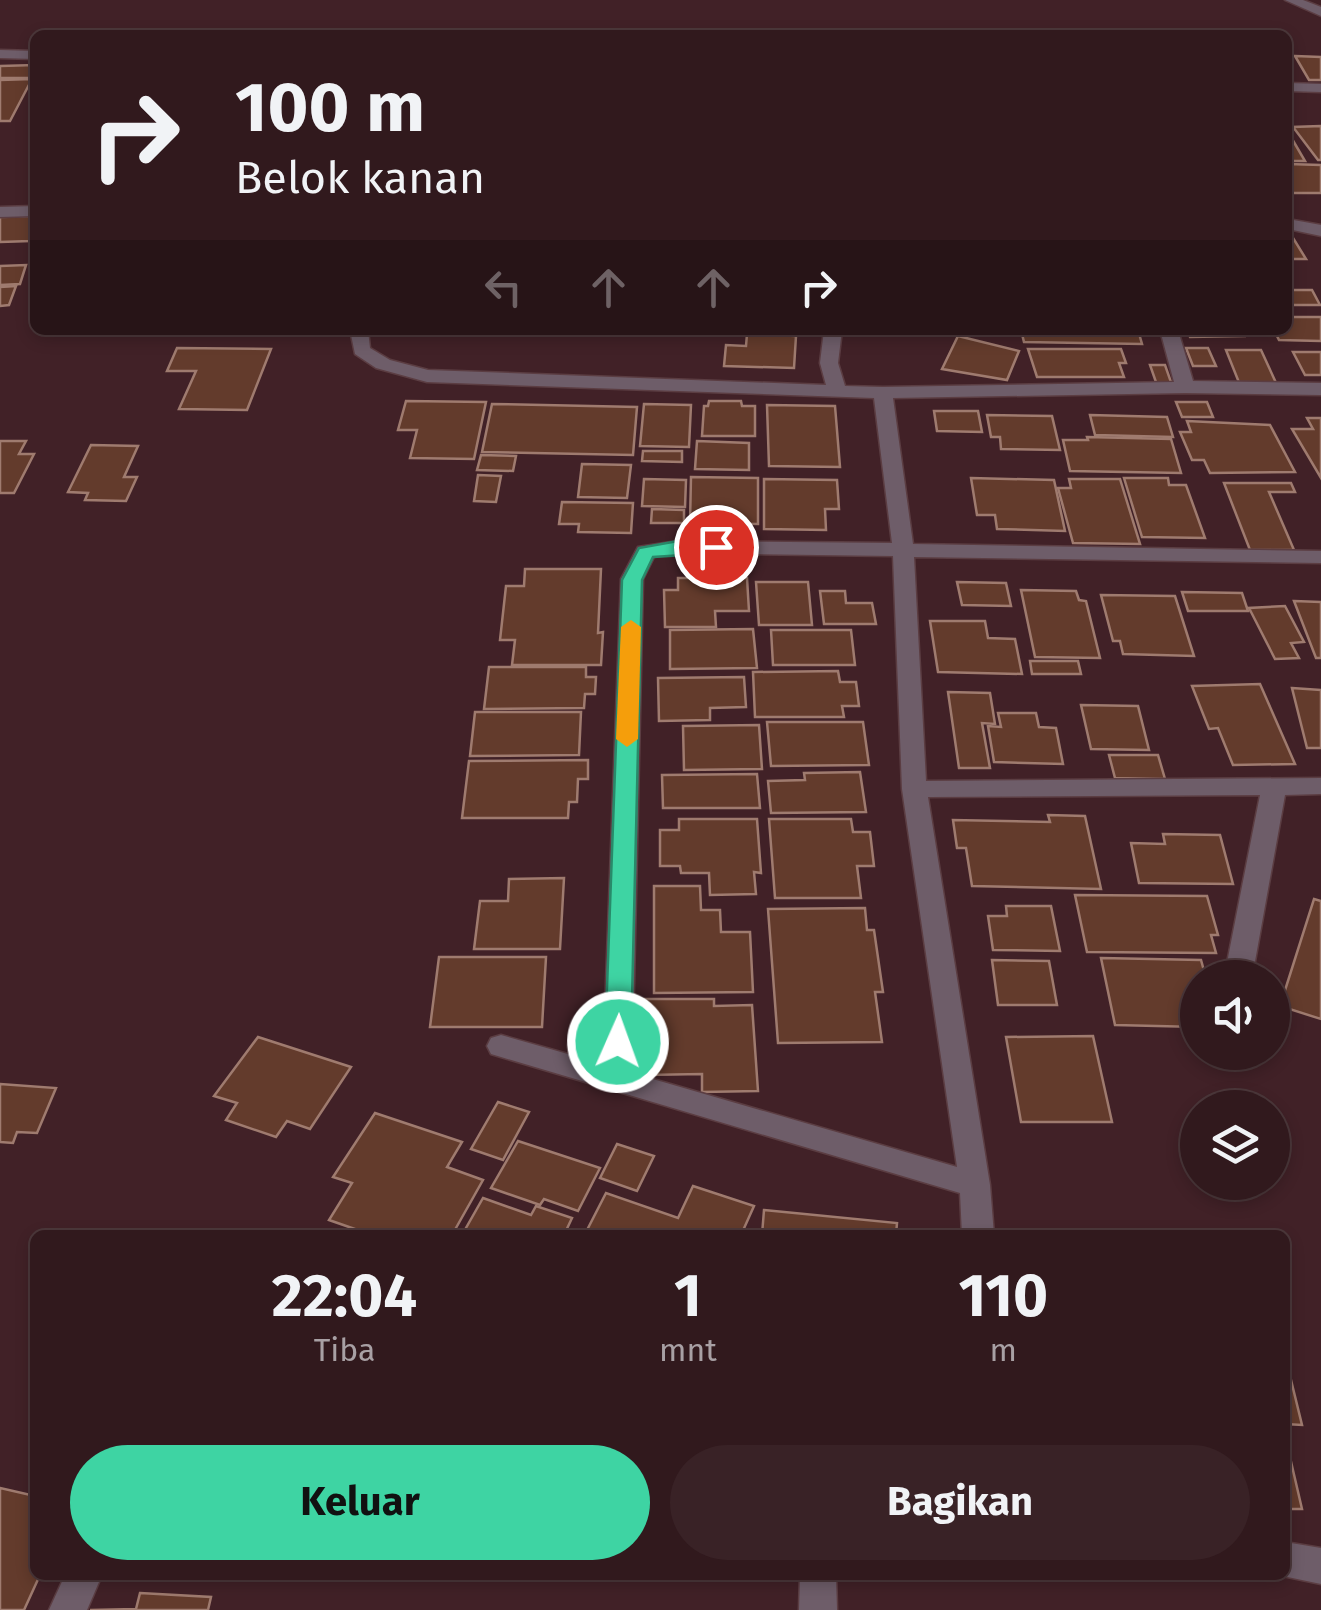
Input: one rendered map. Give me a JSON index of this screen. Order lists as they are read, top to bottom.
{
  "page": {
    "turn": ["100 m", "Belok kanan"],
    "eta": [
      "22:04",
      "Tiba",
      "1",
      "mnt",
      "110",
      "m"
    ],
    "buttons": ["Keluar", "Bagikan"]
  }
}
